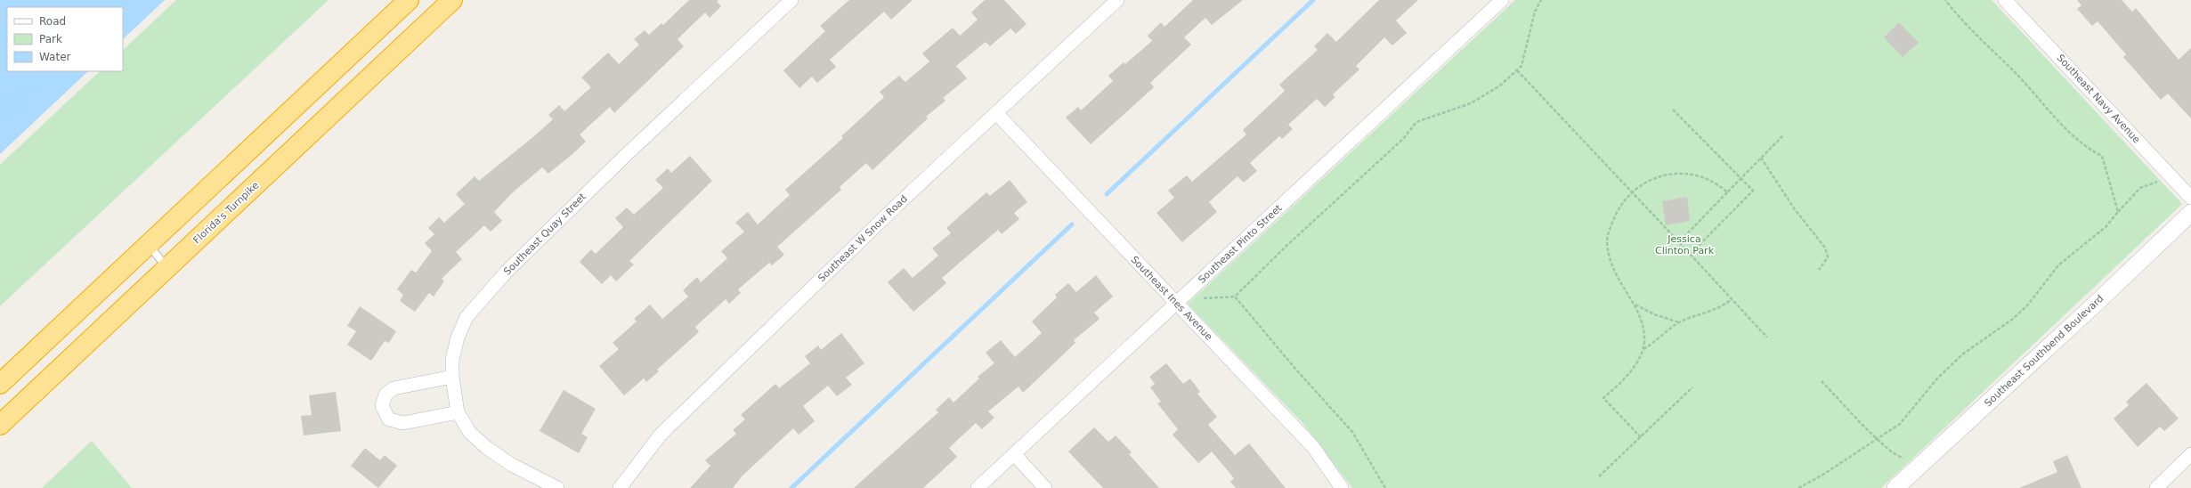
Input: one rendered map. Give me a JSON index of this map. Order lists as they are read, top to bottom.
{
  "streets": {
    "highway": ["Florida's Turnpike"],
    "street": [
      "Southeast Navy Avenue",
      "Southeast Quay Street",
      "Southeast W Snow Road",
      "Southeast Pinto Street",
      "Southeast Ines Avenue",
      "Southeast Southbend Boulevard"
    ]
  },
  "crossings": [
    ["Southeast W Snow Road", "Southeast Ines Avenue"],
    ["Southeast Pinto Street", "Southeast Ines Avenue"]
  ],
  "parks": ["Jessica Clinton Park"],
  "legend": ["Road", "Park", "Water"]
}
